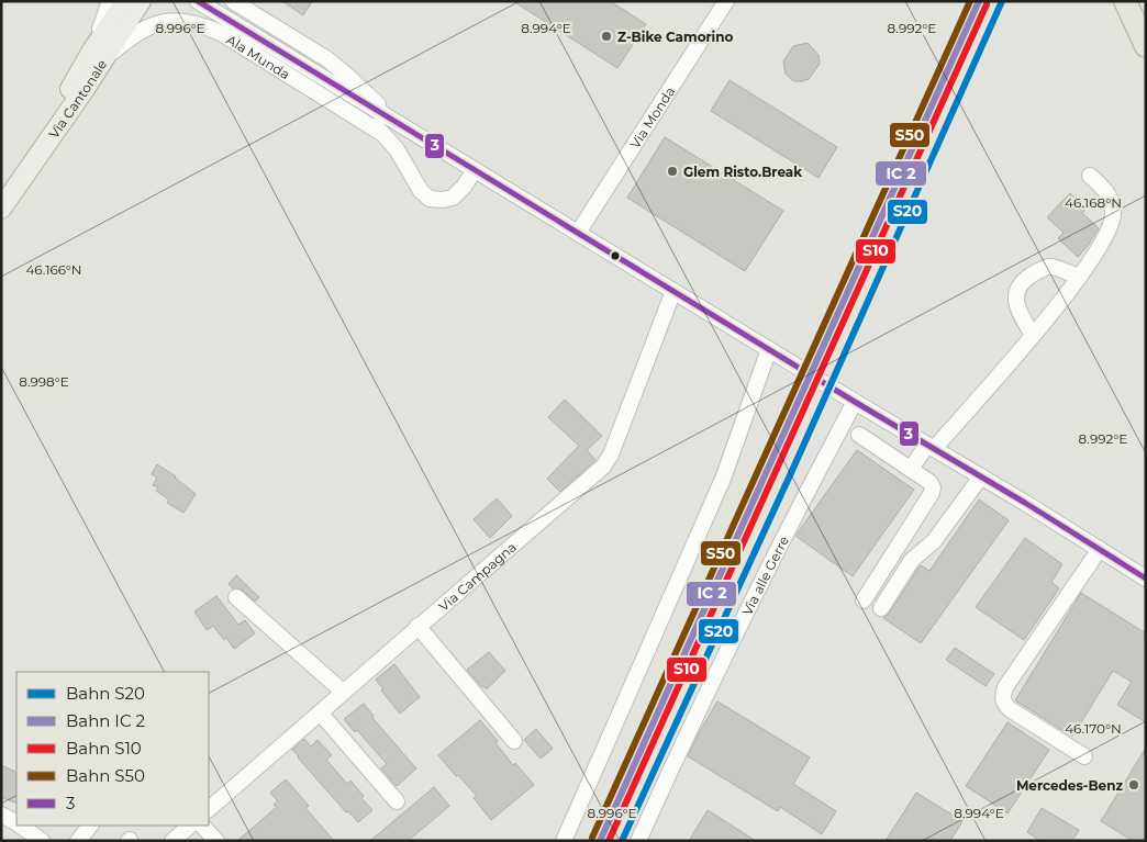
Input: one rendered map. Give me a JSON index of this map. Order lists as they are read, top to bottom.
{
  "streets": {
    "main road": ["Via Cantonale"],
    "street": [
      "Ala Munda",
      "Via Monda",
      "Via alle Gerre",
      "Via Campagna"
    ]
  },
  "crossings": [
    ["Ala Munda", "Via Cantonale"],
    ["Ala Munda", "Via Monda"],
    ["Ala Munda", "Via alle Gerre"],
    ["Ala Munda", "Via Campagna"]
  ],
  "places": ["Z-Bike Camorino", "Glem Risto.Break", "Mercedes-Benz"],
  "lines": [
    "rail line S20",
    "rail line S50",
    "transit line 3",
    "rail line S10"
  ],
  "legend": [
    "Bahn S20",
    "Bahn IC 2",
    "Bahn S10",
    "Bahn S50",
    "3"
  ],
  "coordinates": [
    "8.996°E",
    "8.994°E",
    "8.992°E",
    "46.168°N",
    "46.166°N",
    "8.998°E",
    "46.170°N"
  ]
}
